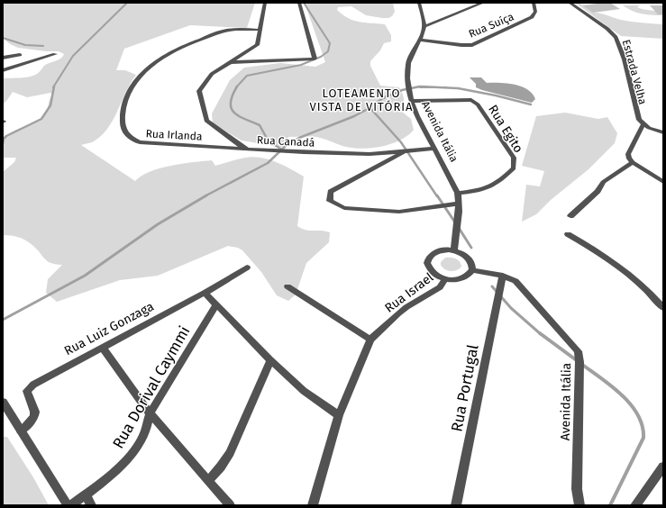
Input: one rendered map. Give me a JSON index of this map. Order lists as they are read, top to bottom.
{
  "streets": {
    "street": [
      "Rua Suíça",
      "Estrada Velha",
      "Rua Egito",
      "Avenida Itália",
      "Rua Irlanda",
      "Rua Canadá",
      "Rua Israel",
      "Rua Luiz Gonzaga",
      "Rua Dorival Caymmi",
      "Rua Portugal"
    ]
  },
  "crossings": [
    ["Rua Suíça", "Avenida Itália"],
    ["Rua Egito", "Avenida Itália"],
    ["Avenida Itália", "Rua Canadá"],
    ["Avenida Itália", "Rua Israel"],
    ["Avenida Itália", "Rua Portugal"],
    ["Rua Irlanda", "Rua Canadá"]
  ],
  "districts": ["LOTEAMENTO VISTA DE VITÓRIA"]
}
